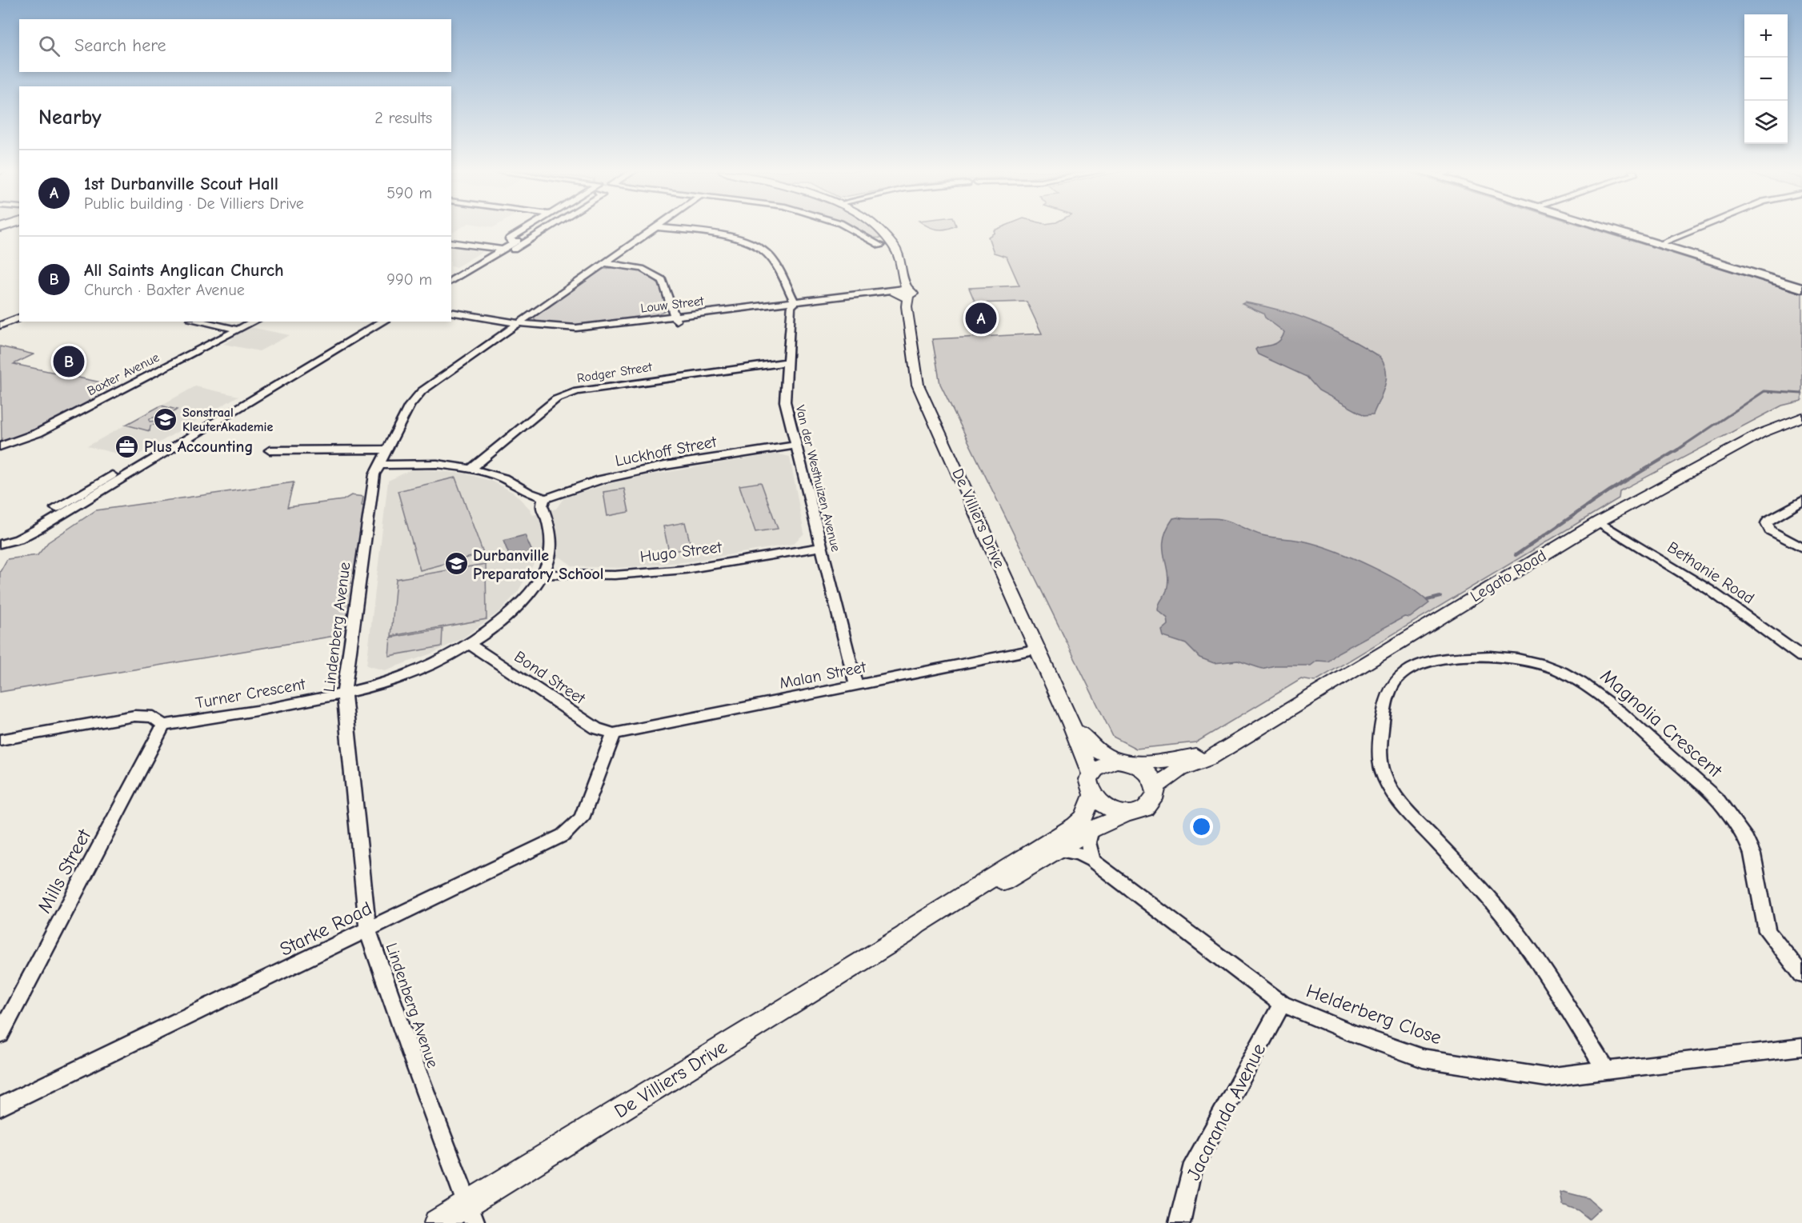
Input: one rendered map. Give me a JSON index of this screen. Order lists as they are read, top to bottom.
{
  "streets": {
    "street": [
      "Louw Street",
      "Rodger Street",
      "Baxter Avenue",
      "Luckhoff Street",
      "Van der Westhuizen Avenue",
      "De Villiers Drive",
      "Hugo Street",
      "Bethanie Road",
      "Legato Road",
      "Lindenberg Avenue",
      "Malan Street",
      "Bond Street",
      "Turner Crescent",
      "Magnolia Crescent",
      "Mills Street",
      "Starke Road",
      "Helderberg Close",
      "Jacaranda Avenue"
    ]
  },
  "crossings": [
    ["Louw Street", "Van der Westhuizen Avenue"],
    ["Louw Street", "De Villiers Drive"],
    ["Louw Street", "Lindenberg Avenue"],
    ["Rodger Street", "Van der Westhuizen Avenue"],
    ["Luckhoff Street", "Van der Westhuizen Avenue"],
    ["Luckhoff Street", "Turner Crescent"],
    ["Van der Westhuizen Avenue", "Hugo Street"],
    ["Van der Westhuizen Avenue", "Malan Street"],
    ["De Villiers Drive", "Legato Road"],
    ["De Villiers Drive", "Lindenberg Avenue"],
    ["De Villiers Drive", "Malan Street"],
    ["De Villiers Drive", "Helderberg Close"],
    ["Hugo Street", "Turner Crescent"],
    ["Bethanie Road", "Legato Road"],
    ["Lindenberg Avenue", "Turner Crescent"],
    ["Lindenberg Avenue", "Starke Road"],
    ["Malan Street", "Bond Street"],
    ["Malan Street", "Starke Road"],
    ["Bond Street", "Turner Crescent"],
    ["Bond Street", "Starke Road"],
    ["Turner Crescent", "Mills Street"],
    ["Magnolia Crescent", "Helderberg Close"],
    ["Helderberg Close", "Jacaranda Avenue"]
  ],
  "places": {
    "school or university": ["Sonstraal KleuterAkademie", "Durbanville Preparatory School"],
    "office": ["Plus Accounting"]
  },
  "page": {
    "map_buttons": ["+", "−"],
    "search": "Search here",
    "heading": ["Nearby", "2 results"],
    "list": [
      {
        "mark": "A",
        "name": "1st Durbanville Scout Hall",
        "note": "Public building · De Villiers Drive",
        "value": "590 m"
      },
      {
        "mark": "B",
        "name": "All Saints Anglican Church",
        "note": "Church · Baxter Avenue",
        "value": "990 m"
      }
    ],
    "pins": ["A", "B"]
  }
}
